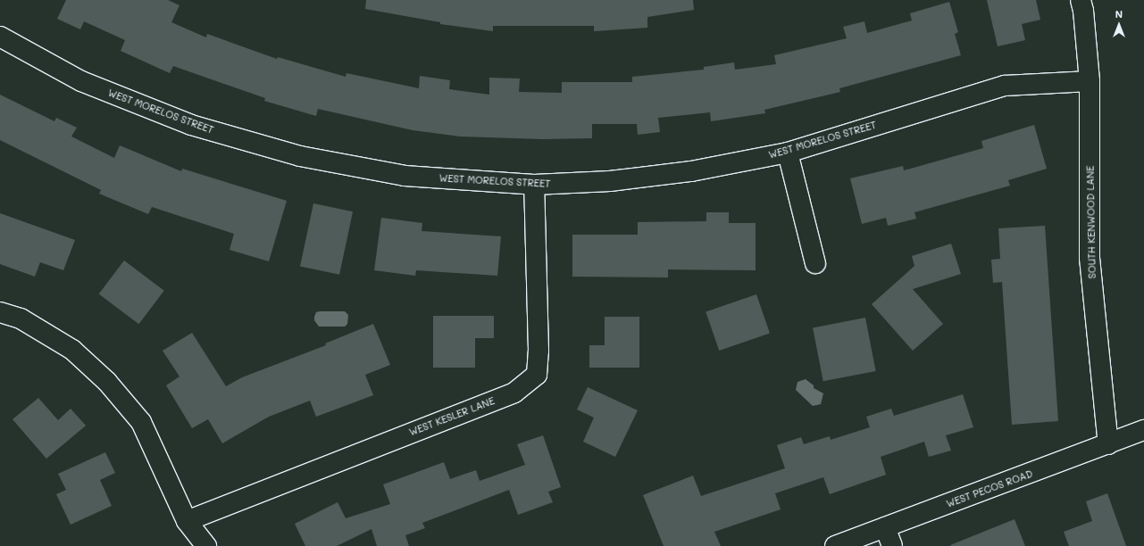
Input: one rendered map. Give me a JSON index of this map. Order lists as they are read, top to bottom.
{
  "streets": {
    "street": [
      "WEST MORELOS STREET",
      "SOUTH KENWOOD LANE",
      "WEST KESLER LANE",
      "WEST PECOS ROAD"
    ]
  },
  "crossings": [
    ["WEST MORELOS STREET", "SOUTH KENWOOD LANE"],
    ["WEST MORELOS STREET", "WEST KESLER LANE"],
    ["SOUTH KENWOOD LANE", "WEST PECOS ROAD"]
  ],
  "north": "top"
}
